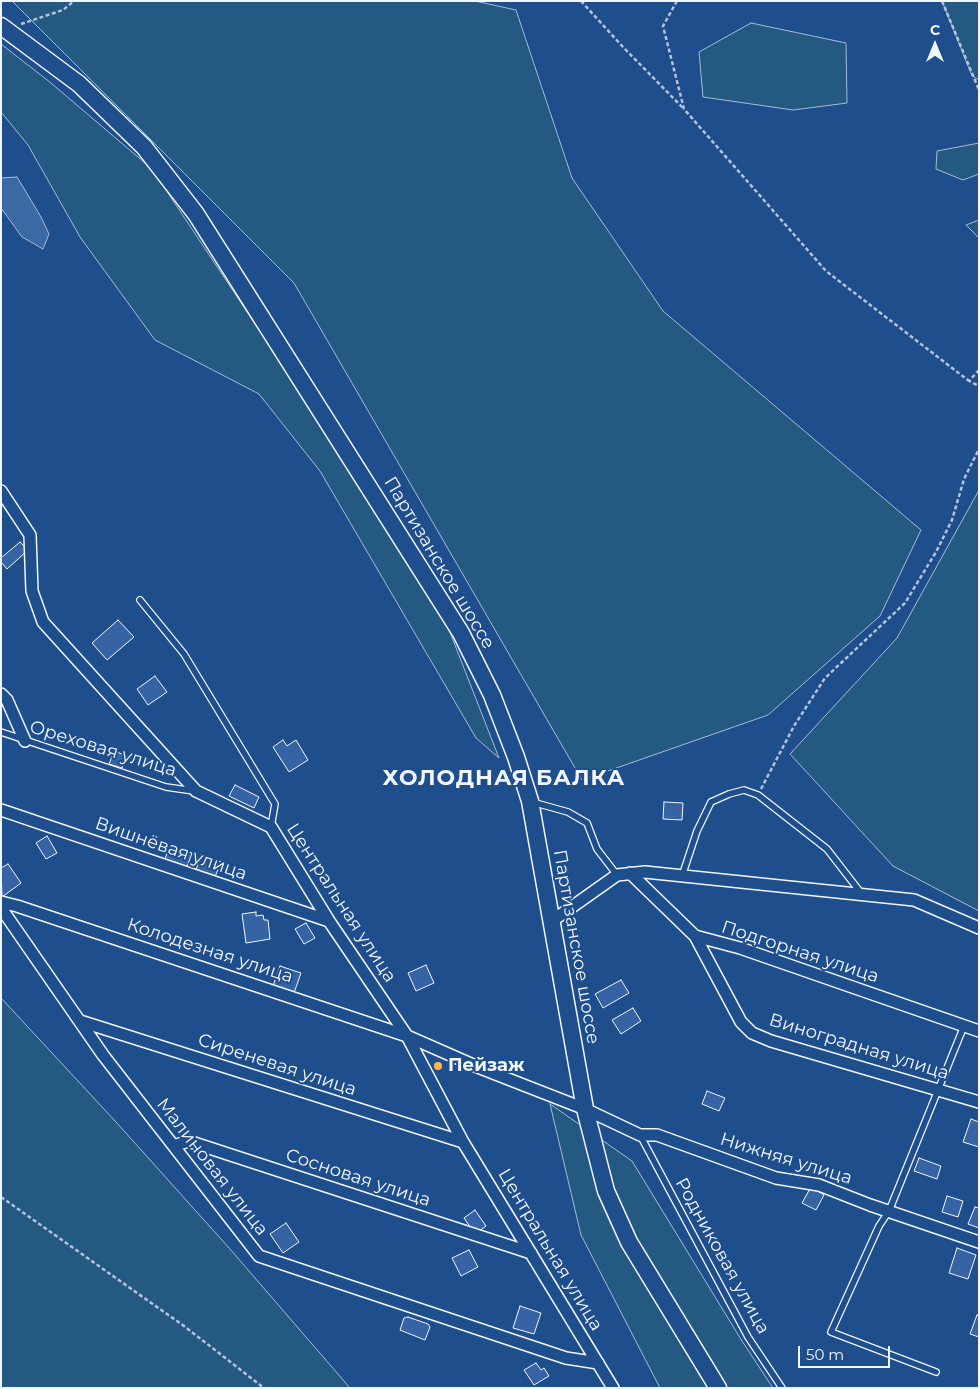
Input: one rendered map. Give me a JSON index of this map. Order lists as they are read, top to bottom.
{
  "streets": {
    "main road": ["Партизанское шоссе"],
    "street": [
      "Вишнёвая улица",
      "Центральная улица",
      "Колодезная улица",
      "Подгорная улица",
      "Виноградная улица",
      "Сиреневая улица",
      "Нижняя улица",
      "Малиновая улица",
      "Сосновая улица"
    ],
    "lane": ["Ореховая улица", "Родниковая улица"]
  },
  "crossings": [
    ["Партизанское шоссе", "Колодезная улица"],
    ["Партизанское шоссе", "Нижняя улица"],
    ["Ореховая улица", "Центральная улица"],
    ["Вишнёвая улица", "Центральная улица"],
    ["Центральная улица", "Колодезная улица"],
    ["Центральная улица", "Сиреневая улица"],
    ["Центральная улица", "Малиновая улица"],
    ["Центральная улица", "Сосновая улица"],
    ["Колодезная улица", "Нижняя улица"],
    ["Подгорная улица", "Виноградная улица"],
    ["Сиреневая улица", "Малиновая улица"],
    ["Нижняя улица", "Родниковая улица"],
    ["Малиновая улица", "Сосновая улица"]
  ],
  "districts": ["ХОЛОДНАЯ БАЛКА"],
  "places": ["Пейзаж"],
  "scale_bar": "50 m",
  "north": "top"
}
